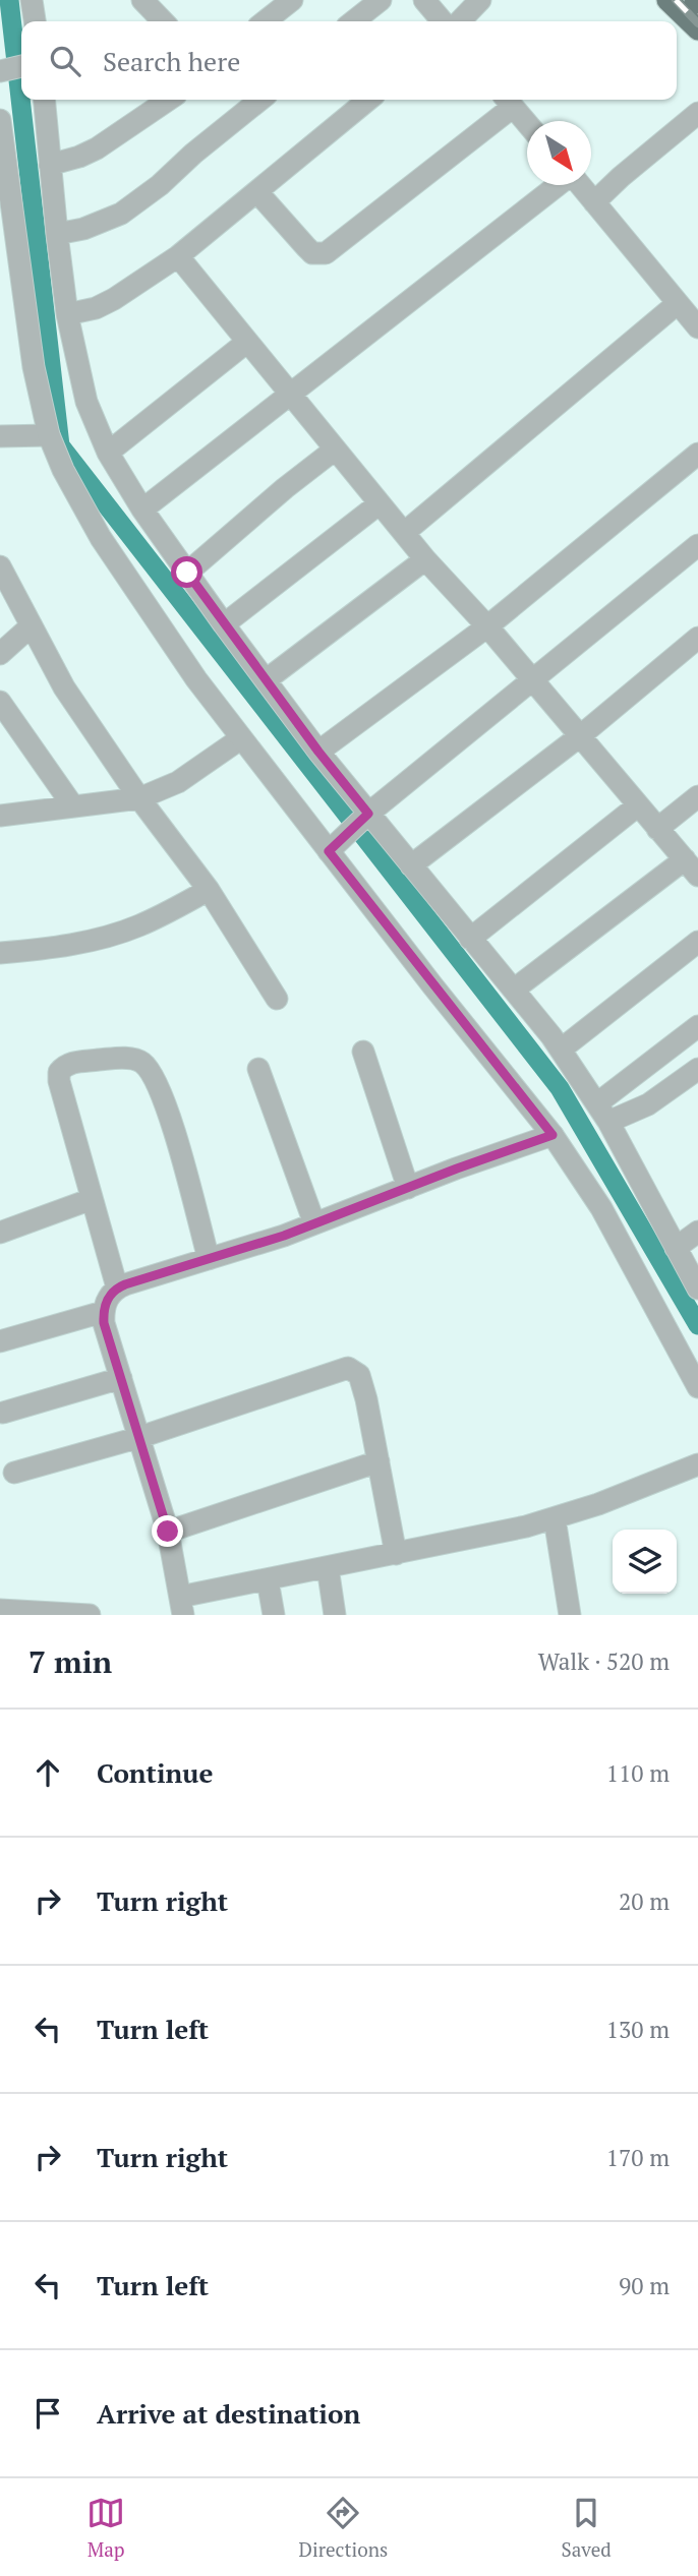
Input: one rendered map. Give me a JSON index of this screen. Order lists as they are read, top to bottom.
{
  "north": "bottom right",
  "page": {
    "search": "Search here",
    "heading": ["7 min", "Walk · 520 m"],
    "list": [
      ["Continue", "110 m"],
      ["Turn right", "20 m"],
      ["Turn left", "130 m"],
      ["Turn right", "170 m"],
      ["Turn left", "90 m"],
      "Arrive at destination"
    ],
    "nav": ["Map", "Directions", "Saved"]
  }
}
